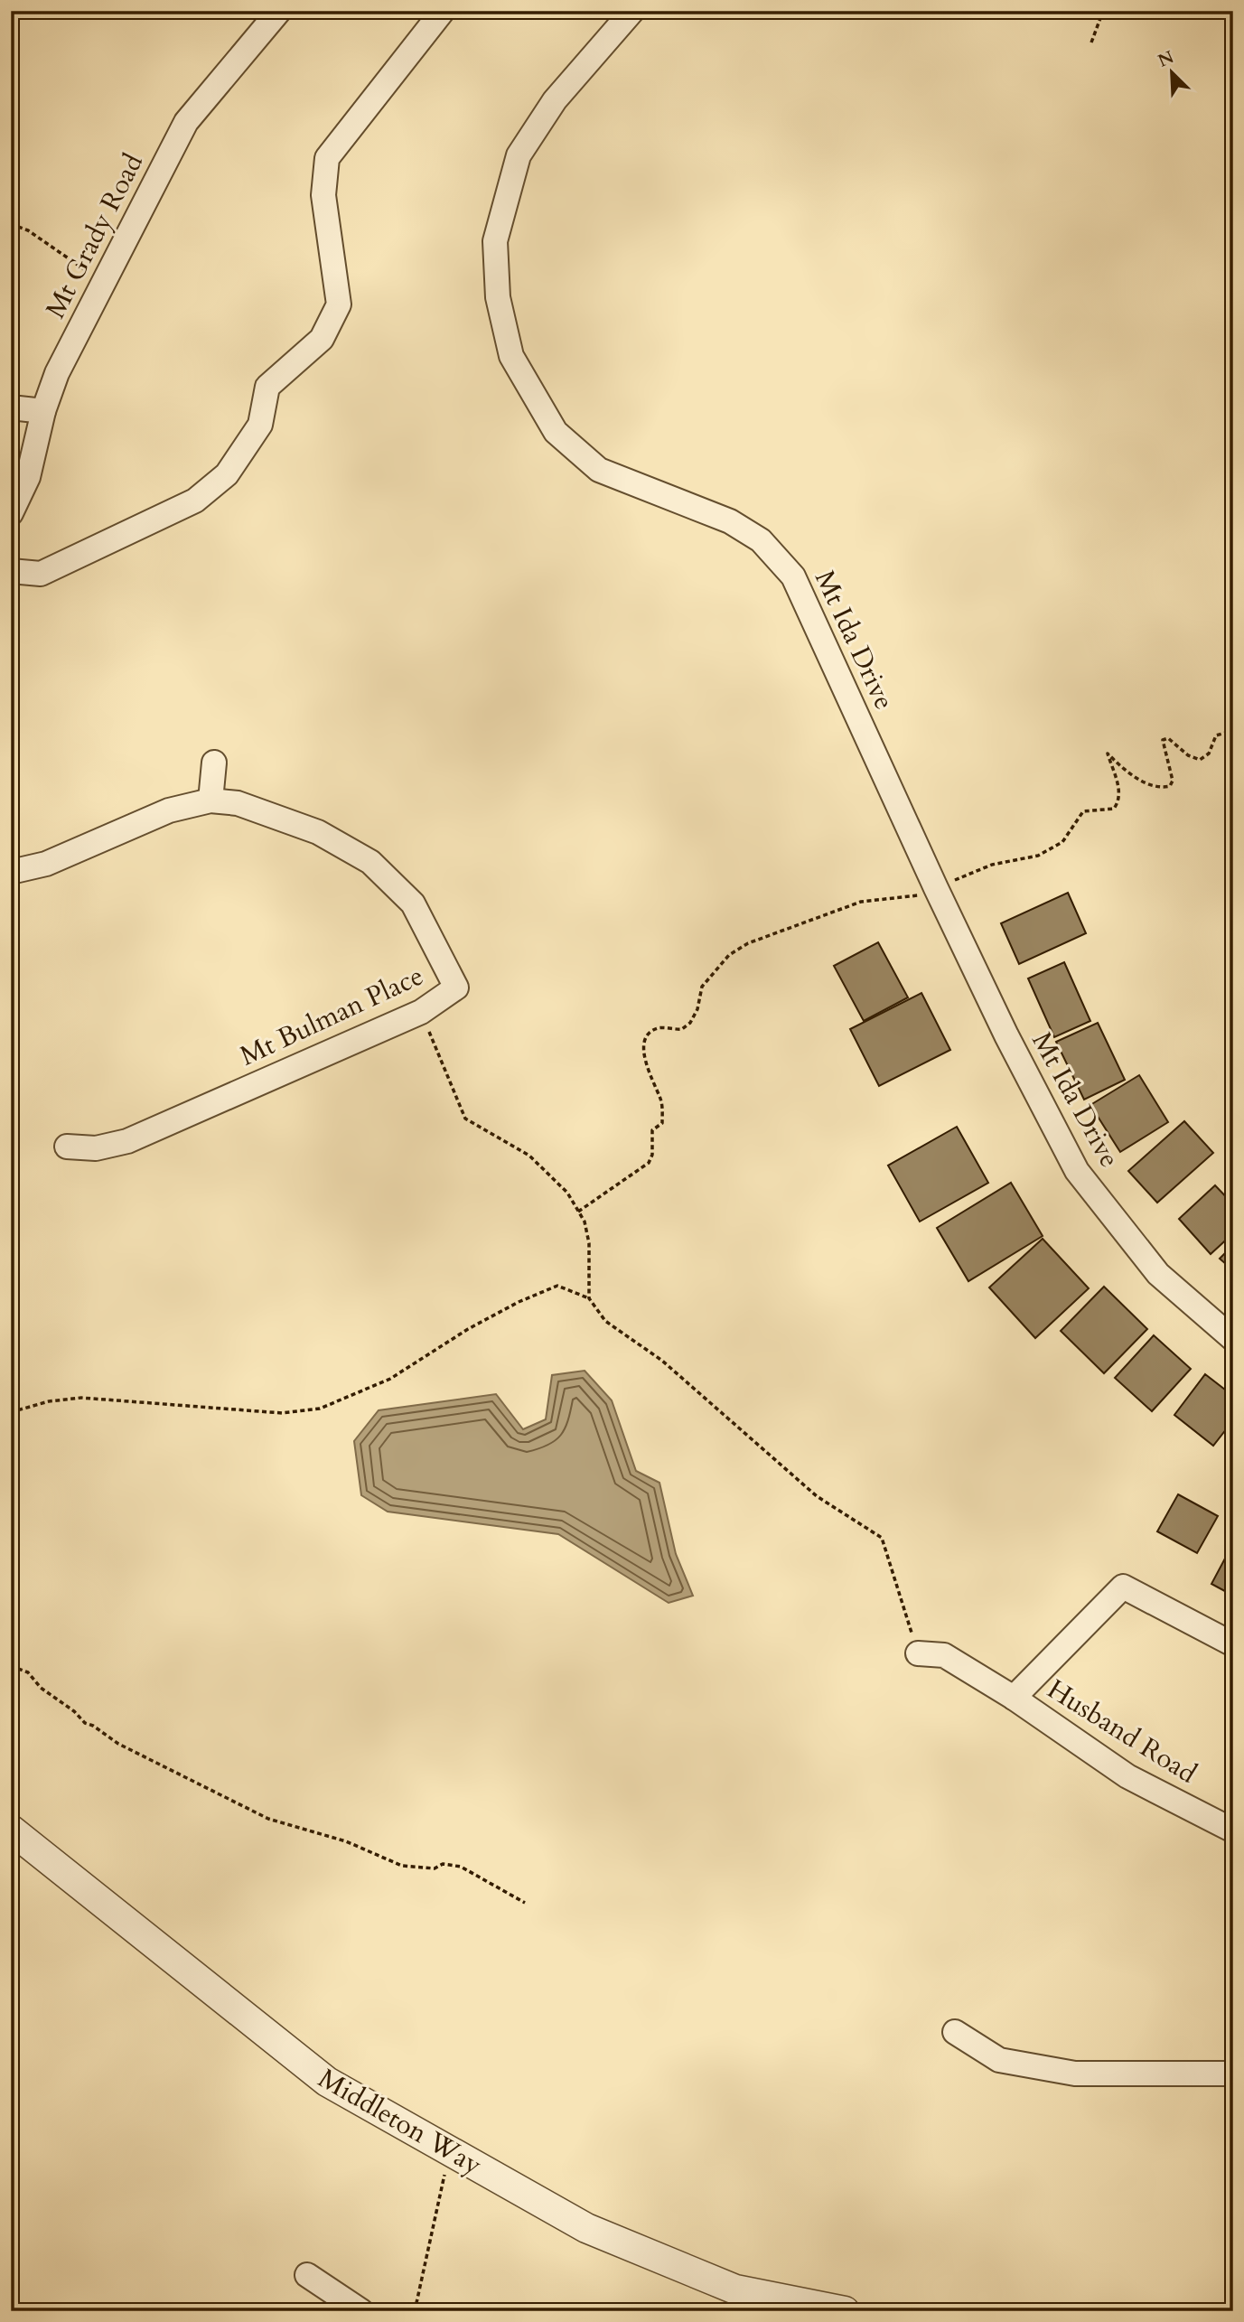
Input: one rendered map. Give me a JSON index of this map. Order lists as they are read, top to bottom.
{
  "streets": {
    "street": [
      "Mt Grady Road",
      "Mt Ida Drive",
      "Mt Bulman Place",
      "Husband Road",
      "Middleton Way"
    ]
  },
  "north": "top left"
}
